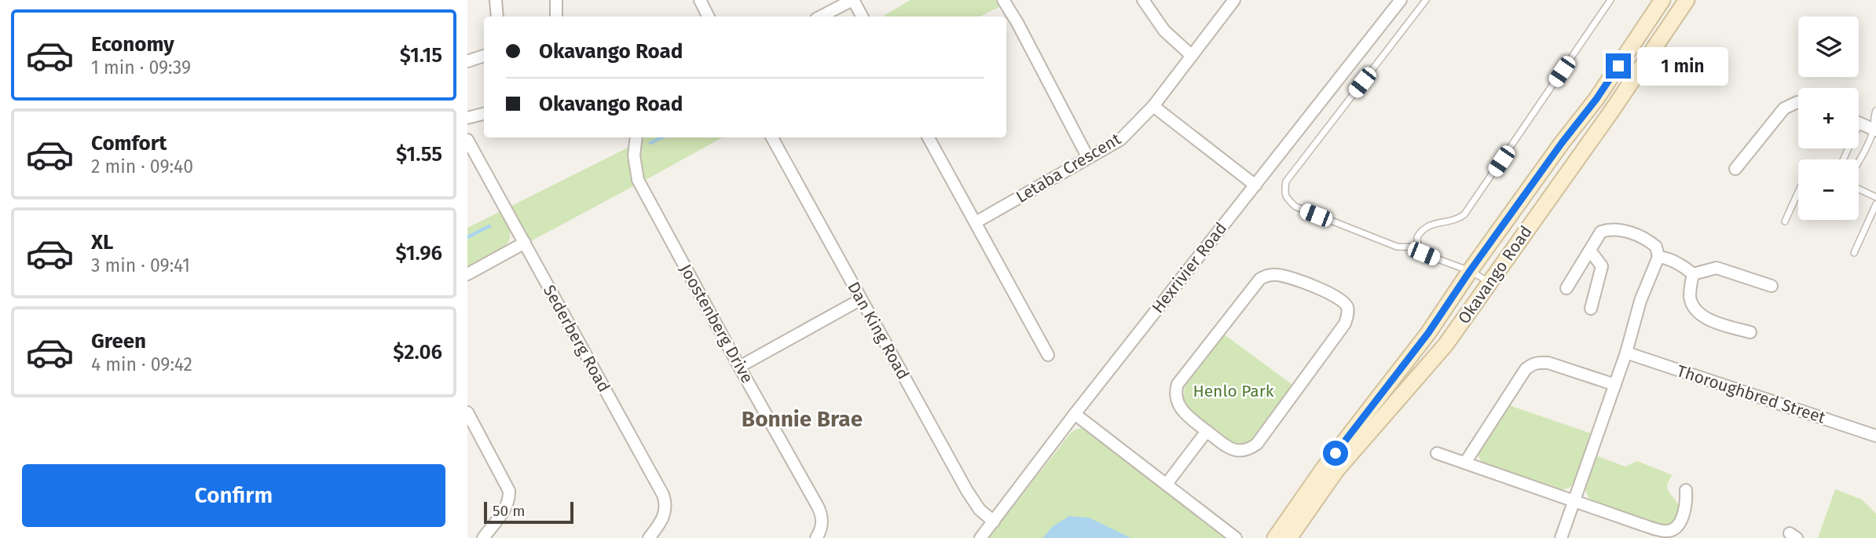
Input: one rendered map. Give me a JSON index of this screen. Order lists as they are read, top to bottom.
{
  "streets": {
    "main road": ["Okavango Road"],
    "street": [
      "Letaba Crescent",
      "Hexrivier Road",
      "Joostenberg Drive",
      "Dan King Road",
      "Sederberg Road",
      "Thoroughbred Street"
    ]
  },
  "crossings": [
    ["Hexrivier Road", "Dan King Road"]
  ],
  "districts": ["Bonnie Brae"],
  "parks": ["Henlo Park"],
  "scale_bar": "50 m",
  "page": {
    "list": [
      {
        "name": "Economy",
        "note": "1 min · 09:39",
        "value": "$1.15"
      },
      {
        "name": "Comfort",
        "note": "2 min · 09:40",
        "value": "$1.55"
      },
      {
        "name": "XL",
        "note": "3 min · 09:41",
        "value": "$1.96"
      },
      {
        "name": "Green",
        "note": "4 min · 09:42",
        "value": "$2.06"
      }
    ],
    "map_buttons": ["+", "−"],
    "banner": ["Okavango Road", "Okavango Road"],
    "bubble": "1 min",
    "buttons": "Confirm",
    "scale": "50 m"
  }
}
